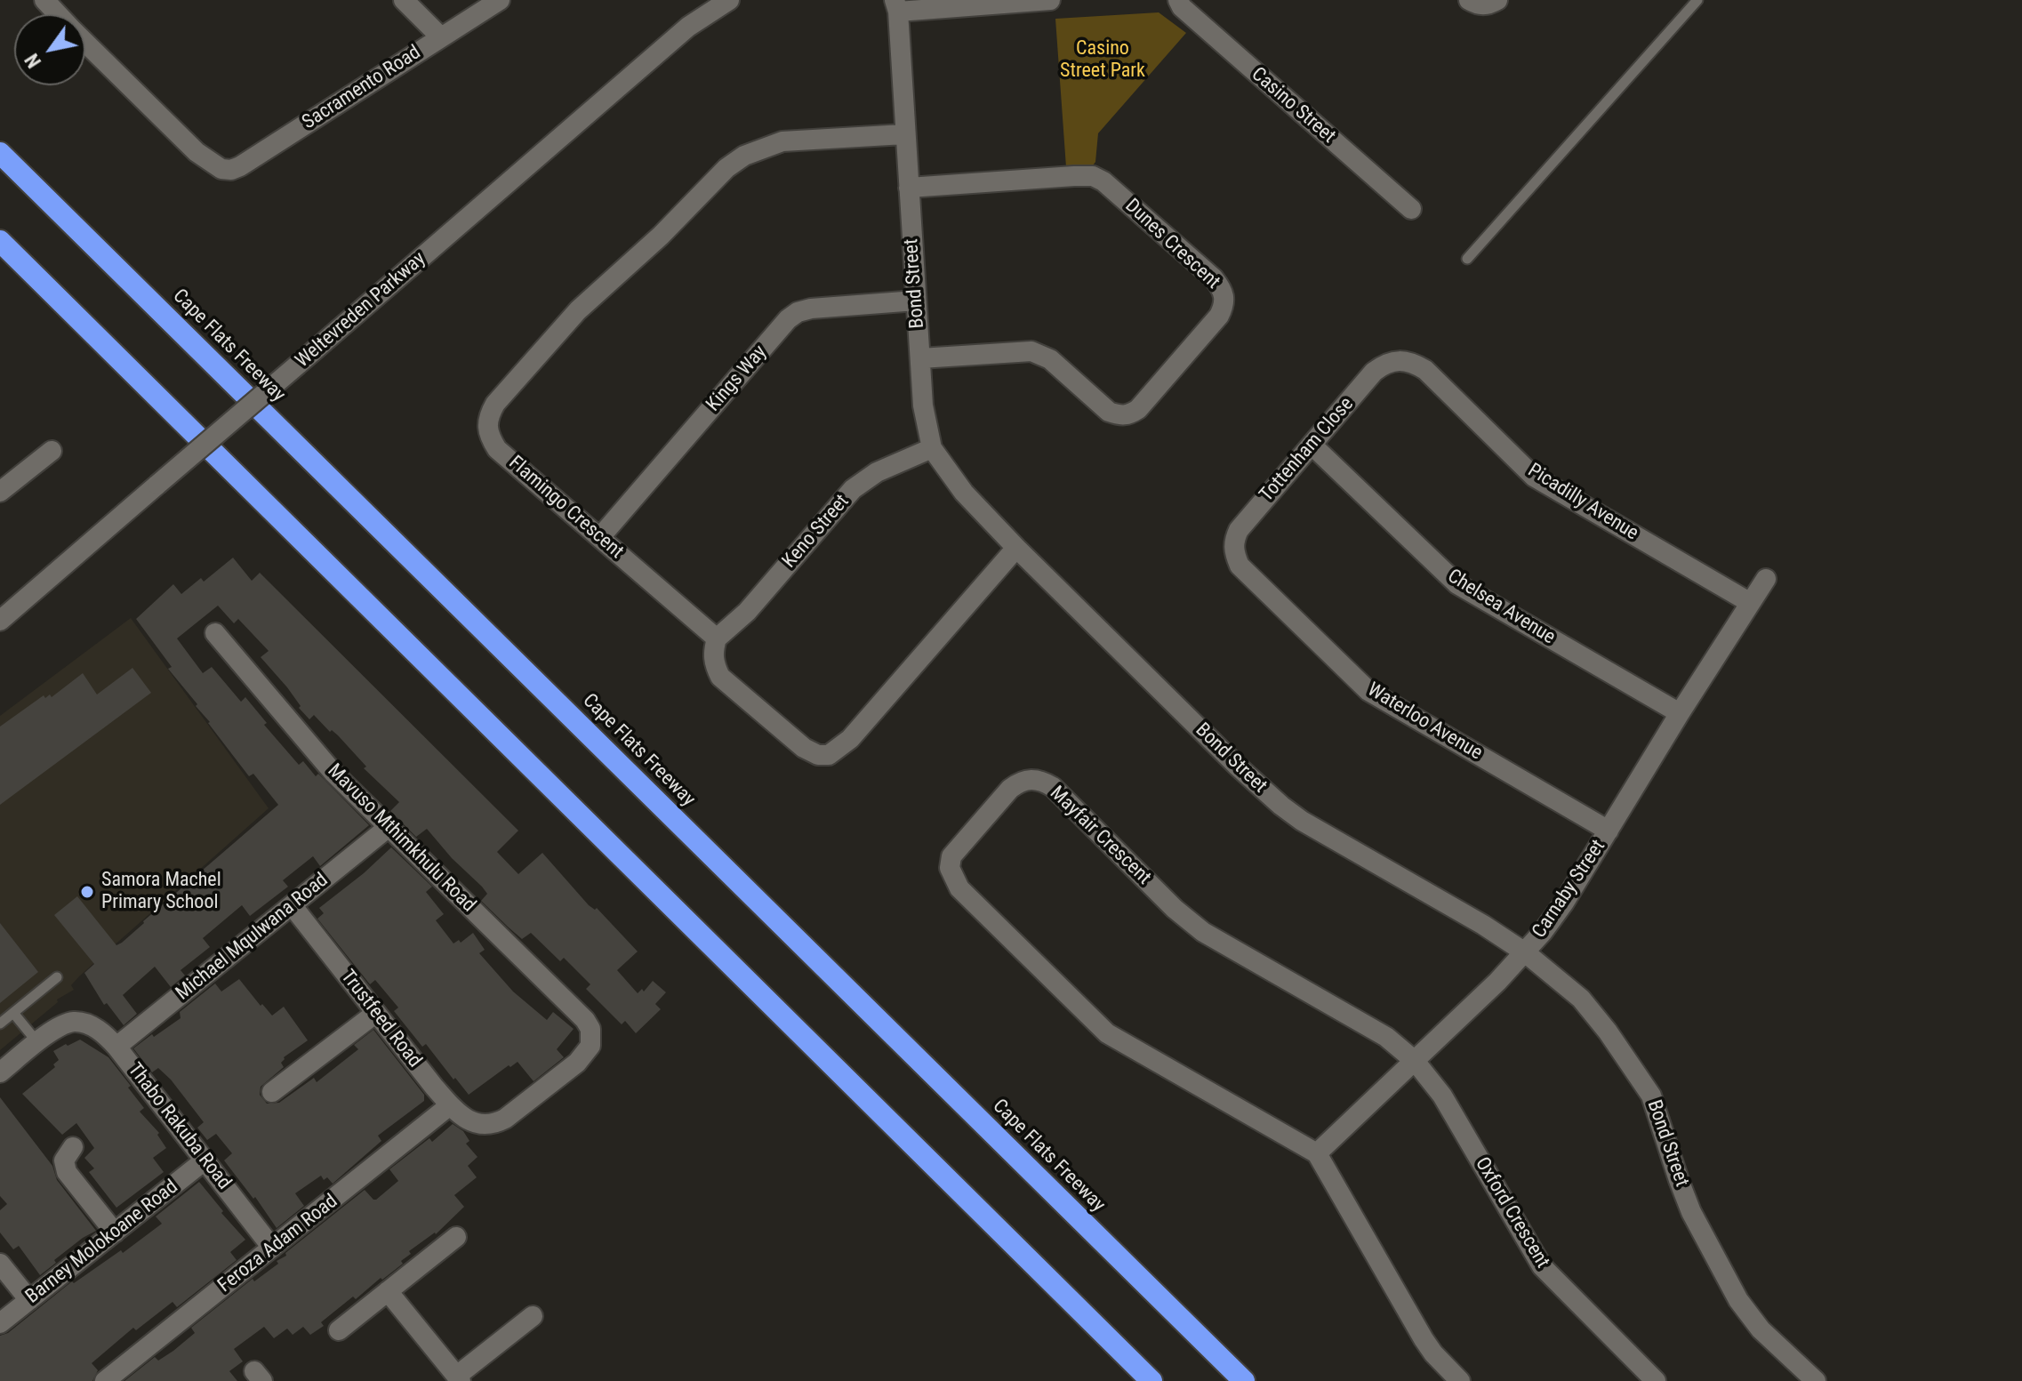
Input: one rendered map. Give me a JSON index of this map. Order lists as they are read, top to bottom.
{
  "streets": {
    "highway": ["Cape Flats Freeway"],
    "street": [
      "Sacramento Road",
      "Casino Street",
      "Dunes Crescent",
      "Bond Street",
      "Weltevreden Parkway",
      "Kings Way",
      "Tottenham Close",
      "Picadilly Avenue",
      "Flamingo Crescent",
      "Keno Street",
      "Chelsea Avenue",
      "Waterloo Avenue",
      "Mayfair Crescent",
      "Mavuso Mthimkhulu Road",
      "Carnaby Street",
      "Michael Mqulwana Road",
      "Trustfeed Road",
      "Thabo Rakuba Road",
      "Oxford Crescent",
      "Barney Molokoane Road",
      "Feroza Adam Road"
    ]
  },
  "crossings": [
    ["Dunes Crescent", "Bond Street"],
    ["Bond Street", "Kings Way"],
    ["Bond Street", "Flamingo Crescent"],
    ["Bond Street", "Keno Street"],
    ["Bond Street", "Carnaby Street"],
    ["Kings Way", "Flamingo Crescent"],
    ["Tottenham Close", "Picadilly Avenue"],
    ["Tottenham Close", "Chelsea Avenue"],
    ["Tottenham Close", "Waterloo Avenue"],
    ["Picadilly Avenue", "Carnaby Street"],
    ["Flamingo Crescent", "Keno Street"],
    ["Chelsea Avenue", "Carnaby Street"],
    ["Waterloo Avenue", "Carnaby Street"],
    ["Mayfair Crescent", "Carnaby Street"],
    ["Mayfair Crescent", "Oxford Crescent"],
    ["Mavuso Mthimkhulu Road", "Michael Mqulwana Road"],
    ["Mavuso Mthimkhulu Road", "Trustfeed Road"],
    ["Carnaby Street", "Oxford Crescent"],
    ["Michael Mqulwana Road", "Trustfeed Road"],
    ["Michael Mqulwana Road", "Thabo Rakuba Road"],
    ["Trustfeed Road", "Feroza Adam Road"],
    ["Thabo Rakuba Road", "Barney Molokoane Road"],
    ["Thabo Rakuba Road", "Feroza Adam Road"]
  ],
  "parks": ["Casino Street Park"],
  "places": ["Samora Machel Primary School"],
  "north": "bottom left"
}
